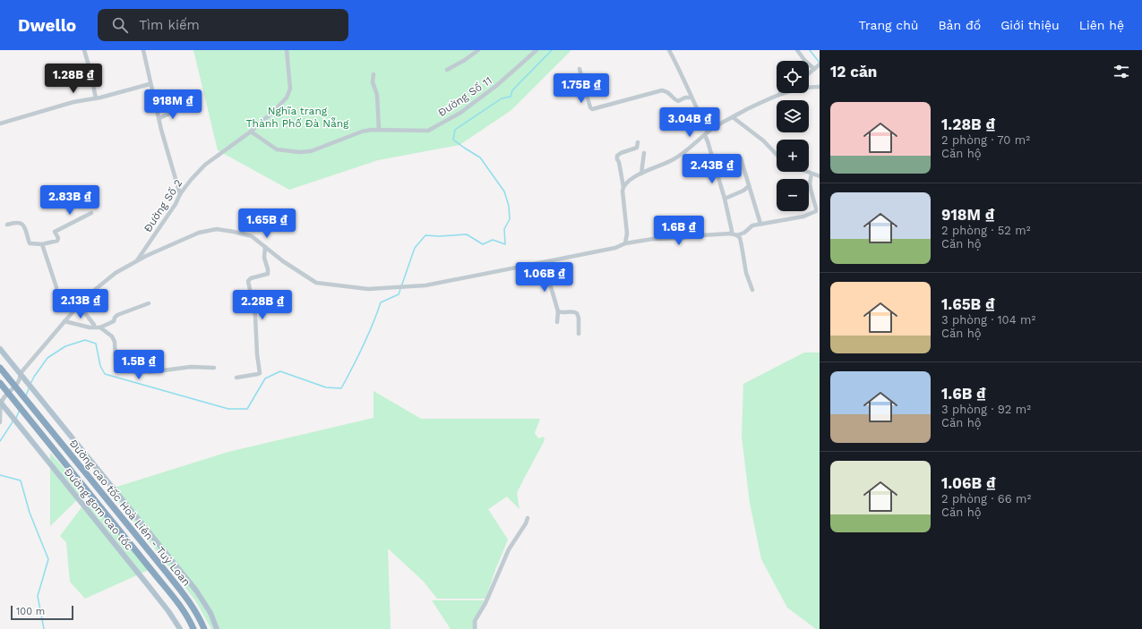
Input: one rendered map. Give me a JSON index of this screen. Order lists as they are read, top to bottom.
{
  "streets": {
    "highway": ["Đường cao tốc Hoà Liên - Tuý Loan"],
    "main road": ["Đường gom cao tốc"],
    "street": ["Đường Số 11", "Đường Số 2"]
  },
  "crossings": [
    ["Đường Số 11", "Đường Số 2"]
  ],
  "parks": ["Nghĩa trang Thành Phố Đà Nẵng"],
  "scale_bar": "100 m",
  "page": {
    "header": "Dwello",
    "search": "Tìm kiếm",
    "nav": [
      "Trang chủ",
      "Bản đồ",
      "Giới thiệu",
      "Liên hệ"
    ],
    "heading": "12 căn",
    "map_buttons": ["+", "−"],
    "price": [
      "1.28B ₫",
      "1.75B ₫",
      "918M ₫",
      "3.04B ₫",
      "2.43B ₫",
      "2.83B ₫",
      "1.65B ₫",
      "1.6B ₫",
      "1.06B ₫",
      "2.13B ₫",
      "2.28B ₫",
      "1.5B ₫"
    ],
    "list": [
      {
        "name": "1.28B ₫",
        "note": "2 phòng · 70 m² · Căn hộ"
      },
      {
        "name": "918M ₫",
        "note": "2 phòng · 52 m² · Căn hộ"
      },
      {
        "name": "1.65B ₫",
        "note": "3 phòng · 104 m² · Căn hộ"
      },
      {
        "name": "1.6B ₫",
        "note": "3 phòng · 92 m² · Căn hộ"
      },
      {
        "name": "1.06B ₫",
        "note": "2 phòng · 66 m² · Căn hộ"
      }
    ],
    "scale": "100 m"
  }
}
